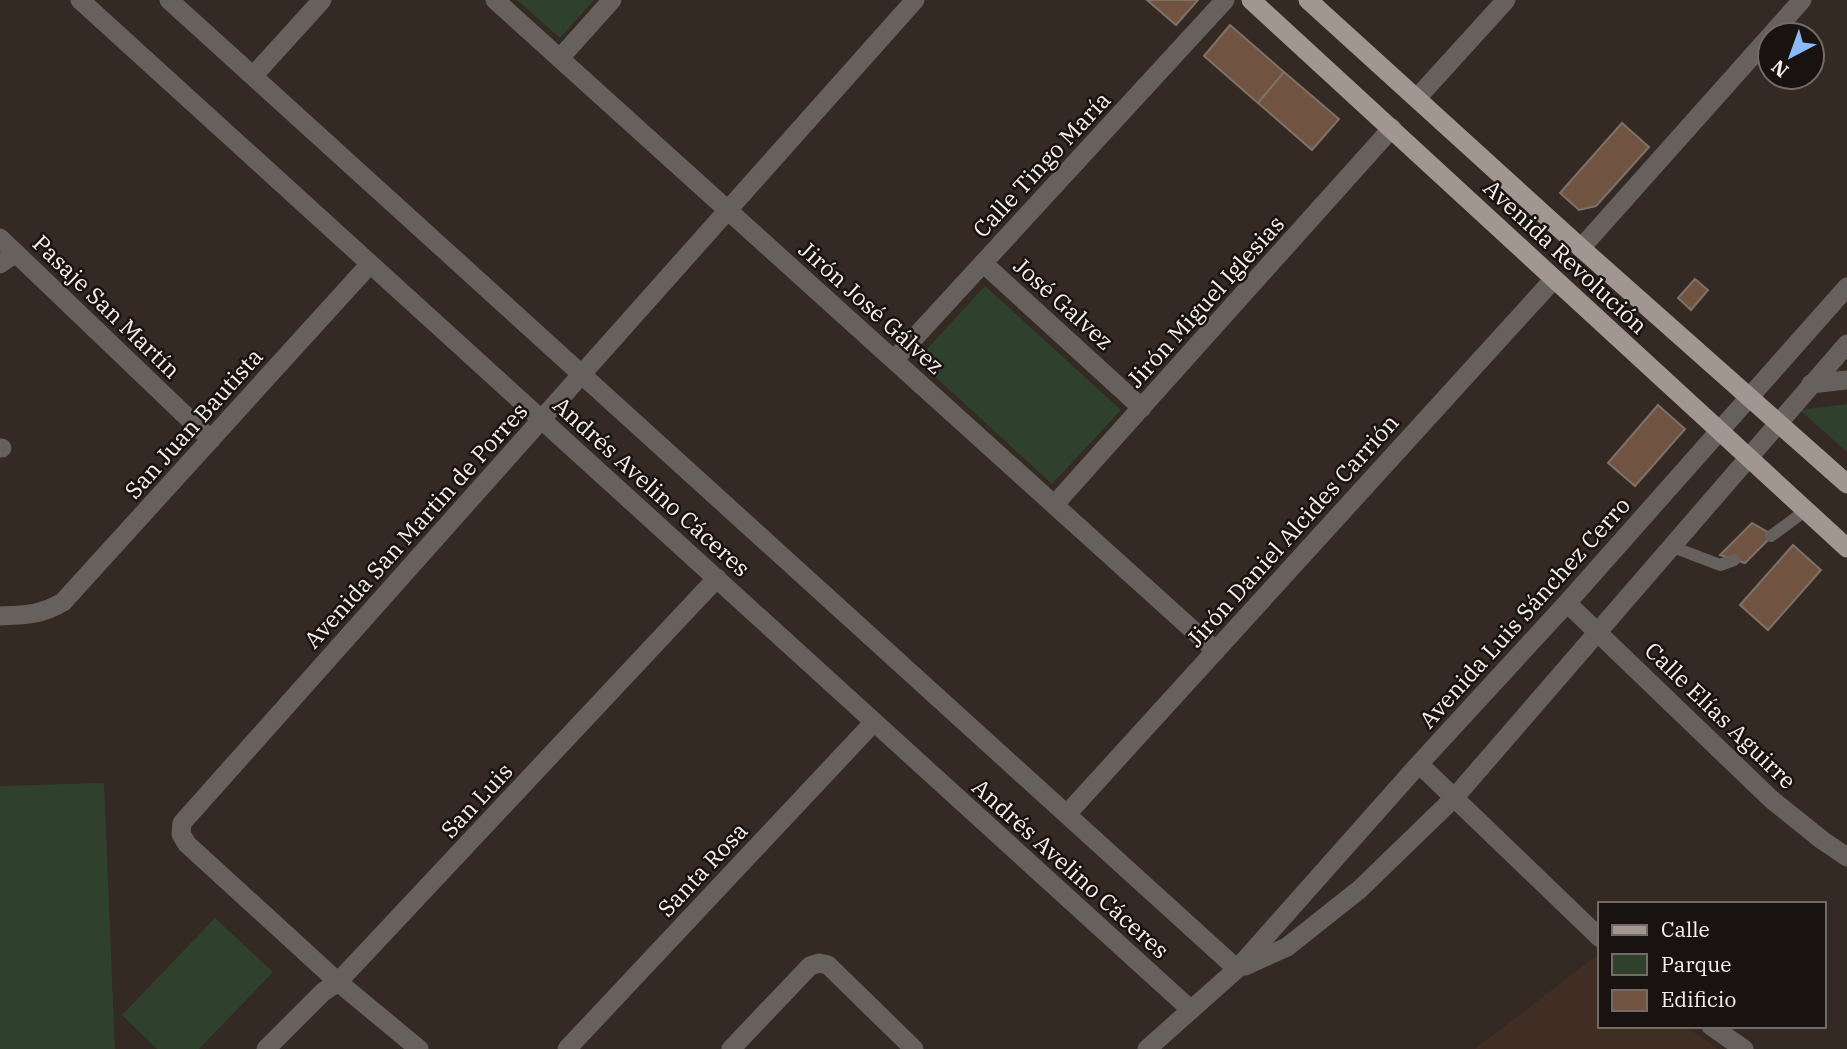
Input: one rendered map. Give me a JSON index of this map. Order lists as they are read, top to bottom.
{
  "streets": {
    "main road": ["Avenida Revolución"],
    "street": [
      "Calle Tingo María",
      "Jirón Miguel Iglesias",
      "José Galvez",
      "Pasaje San Martín",
      "Jirón José Gálvez",
      "San Juan Bautista",
      "Andrés Avelino Cáceres",
      "Avenida San Martin de Porres",
      "Jirón Daniel Alcides Carrión",
      "Avenida Luis Sánchez Cerro",
      "Calle Elías Aguirre",
      "San Luis",
      "Santa Rosa"
    ]
  },
  "crossings": [
    ["Calle Tingo María", "José Galvez"],
    ["Calle Tingo María", "Jirón José Gálvez"],
    ["Avenida Revolución", "Jirón Miguel Iglesias"],
    ["Avenida Revolución", "Jirón Daniel Alcides Carrión"],
    ["Avenida Revolución", "Avenida Luis Sánchez Cerro"],
    ["Jirón Miguel Iglesias", "José Galvez"],
    ["Jirón Miguel Iglesias", "Jirón José Gálvez"],
    ["Pasaje San Martín", "San Juan Bautista"],
    ["Jirón José Gálvez", "Avenida San Martin de Porres"],
    ["Jirón José Gálvez", "Jirón Daniel Alcides Carrión"],
    ["San Juan Bautista", "Andrés Avelino Cáceres"],
    ["Andrés Avelino Cáceres", "Avenida San Martin de Porres"],
    ["Andrés Avelino Cáceres", "Jirón Daniel Alcides Carrión"],
    ["Andrés Avelino Cáceres", "Avenida Luis Sánchez Cerro"],
    ["Andrés Avelino Cáceres", "San Luis"],
    ["Andrés Avelino Cáceres", "Santa Rosa"],
    ["Avenida San Martin de Porres", "San Luis"],
    ["Avenida Luis Sánchez Cerro", "Calle Elías Aguirre"]
  ],
  "legend": ["Calle", "Parque", "Edificio"],
  "north": "bottom left"
}
